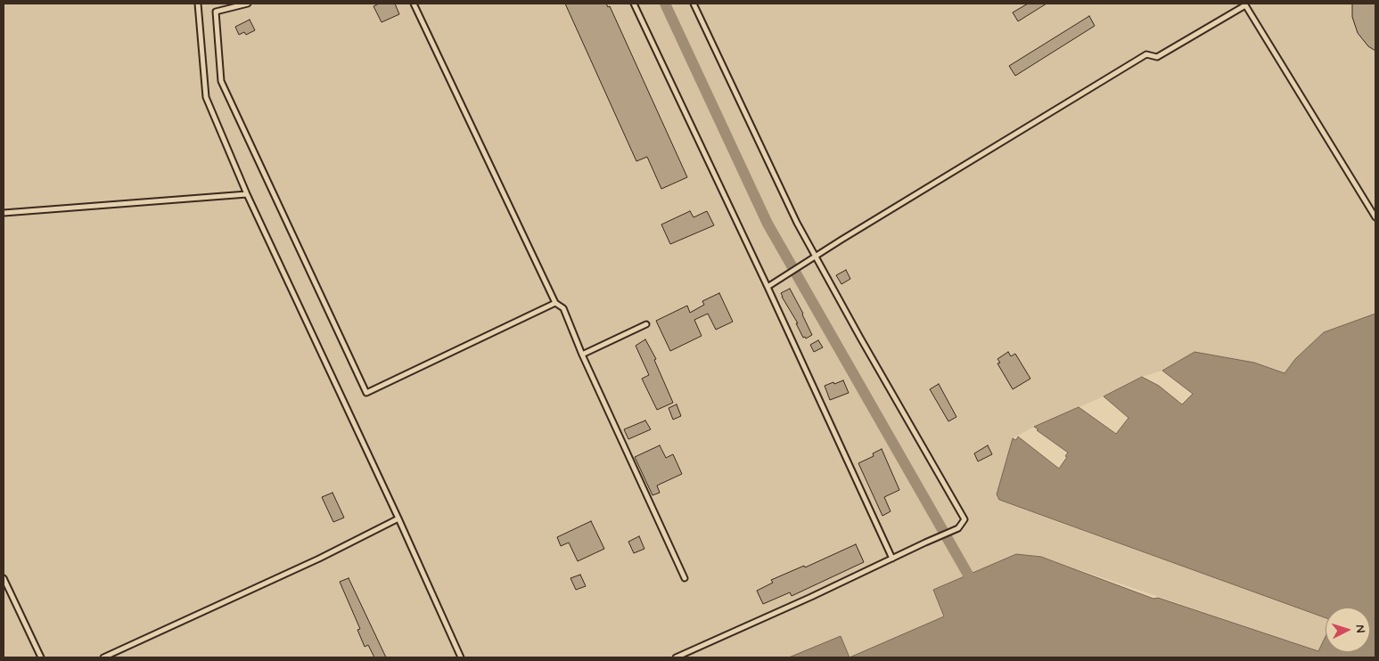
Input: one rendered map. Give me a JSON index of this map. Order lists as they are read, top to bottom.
{
  "north": "right"
}
